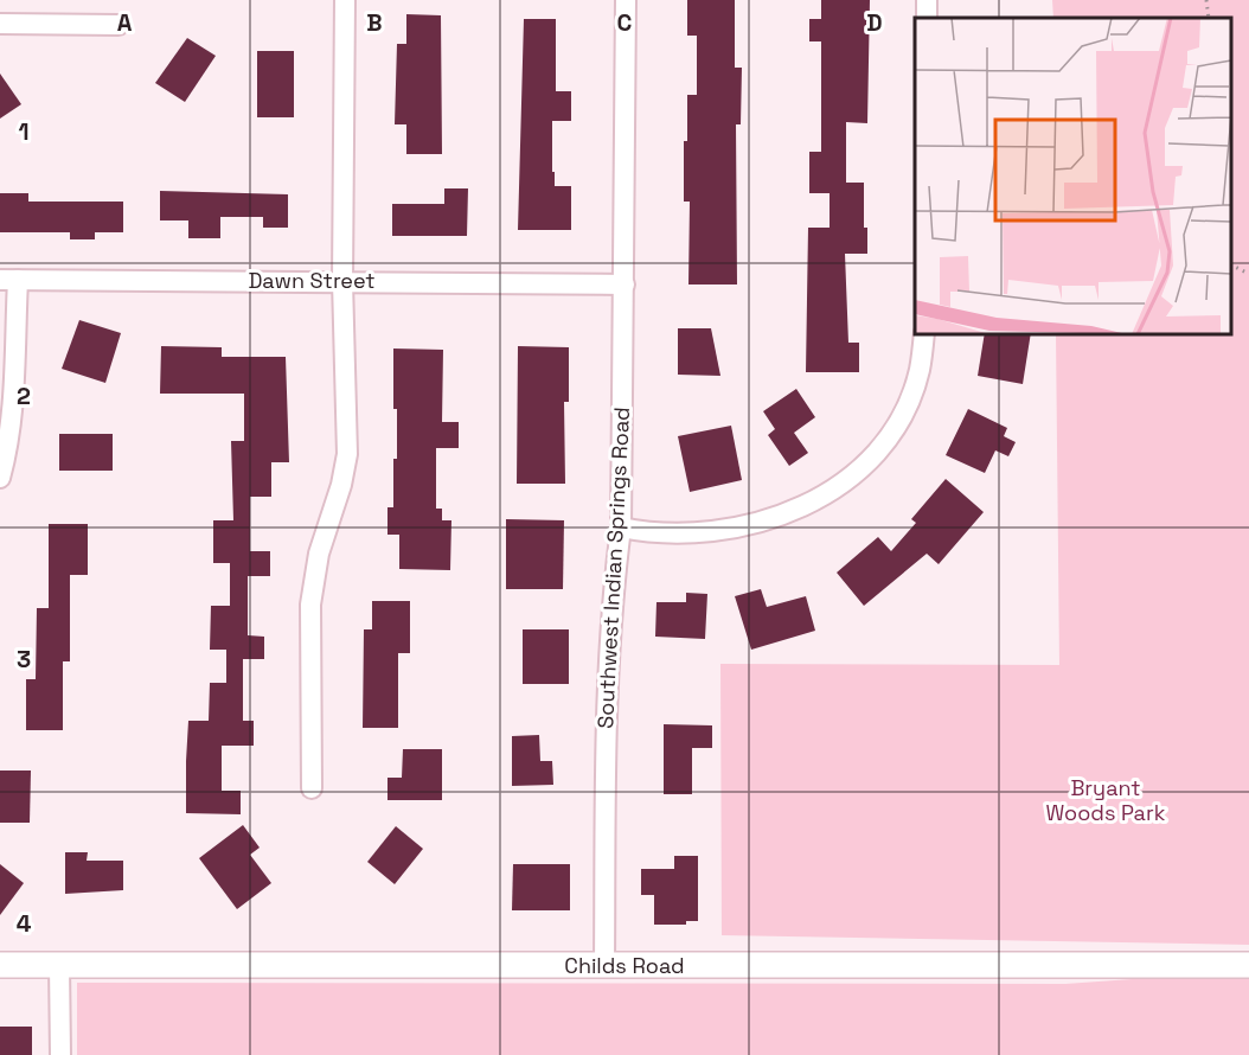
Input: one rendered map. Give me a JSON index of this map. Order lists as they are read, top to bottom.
{
  "streets": {
    "street": ["Dawn Street", "Southwest Indian Springs Road", "Childs Road"]
  },
  "crossings": [
    ["Dawn Street", "Southwest Indian Springs Road"],
    ["Southwest Indian Springs Road", "Childs Road"]
  ],
  "parks": ["Bryant Woods Park"],
  "grid": {
    "columns": [
      "A",
      "B",
      "C",
      "D"
    ],
    "rows": [
      "1",
      "2",
      "3",
      "4"
    ]
  }
}
